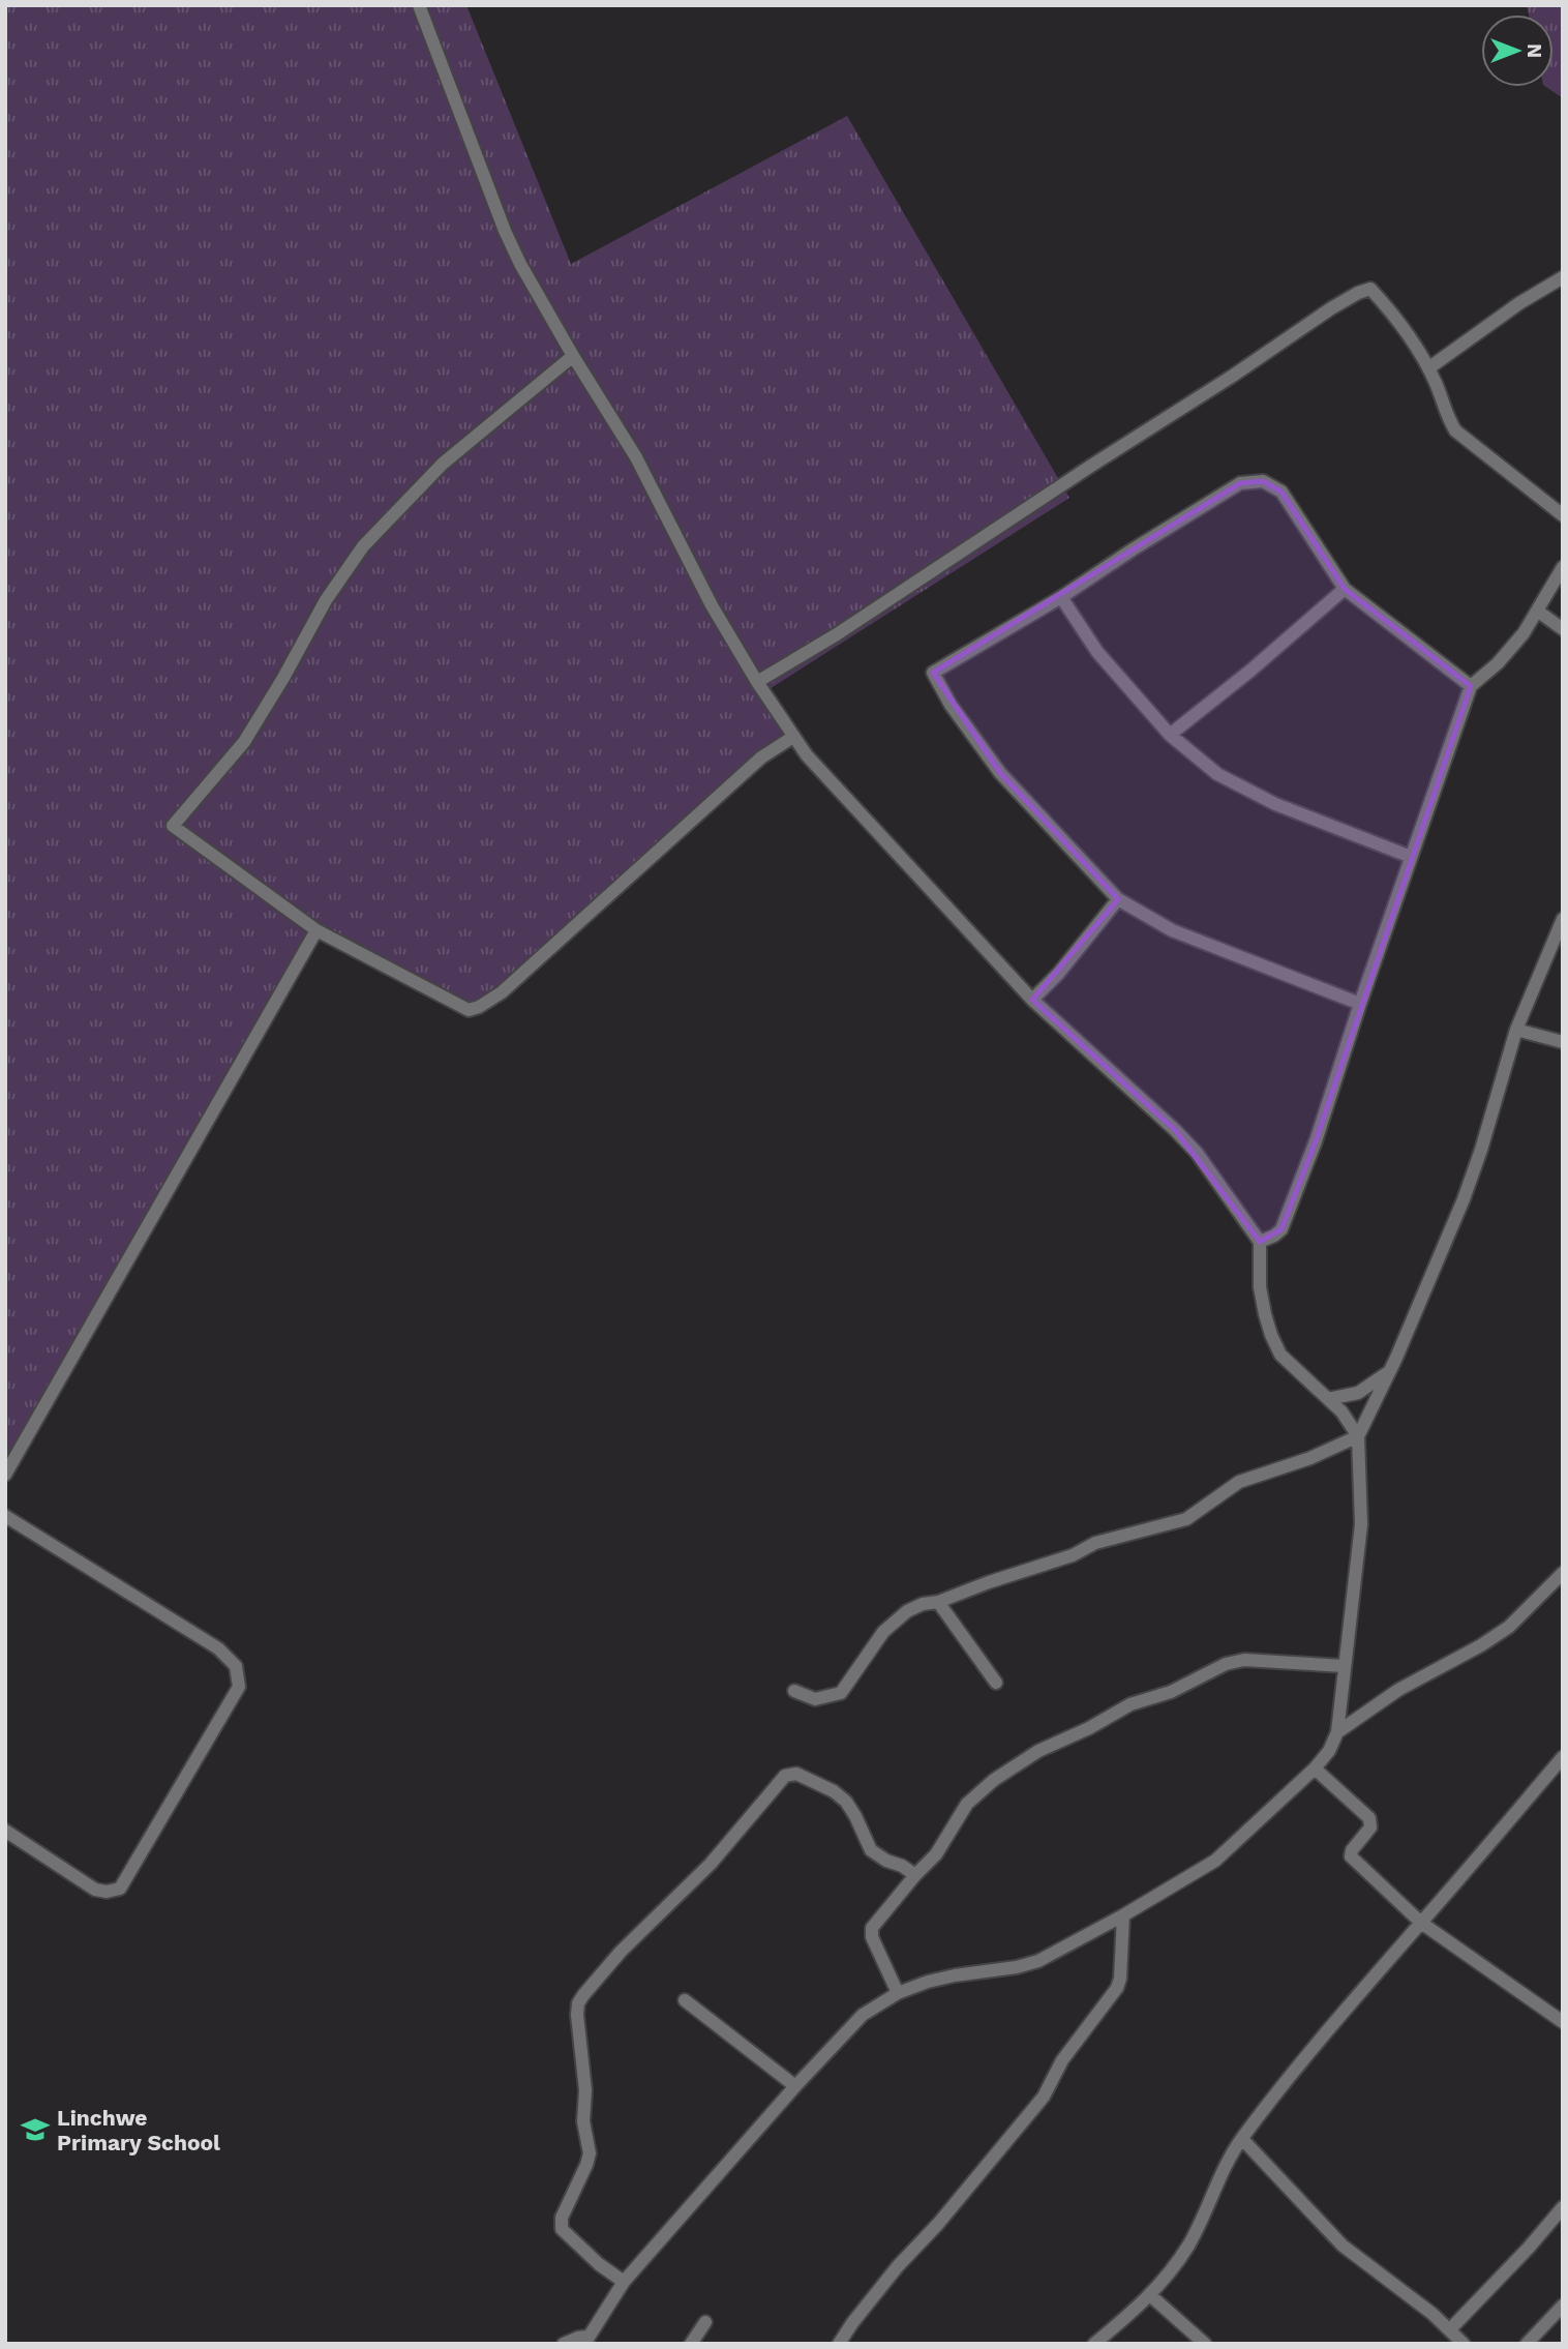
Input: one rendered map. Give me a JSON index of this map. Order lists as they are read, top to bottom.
{
  "places": {
    "school or university": ["Linchwe Primary School"]
  },
  "north": "right"
}
